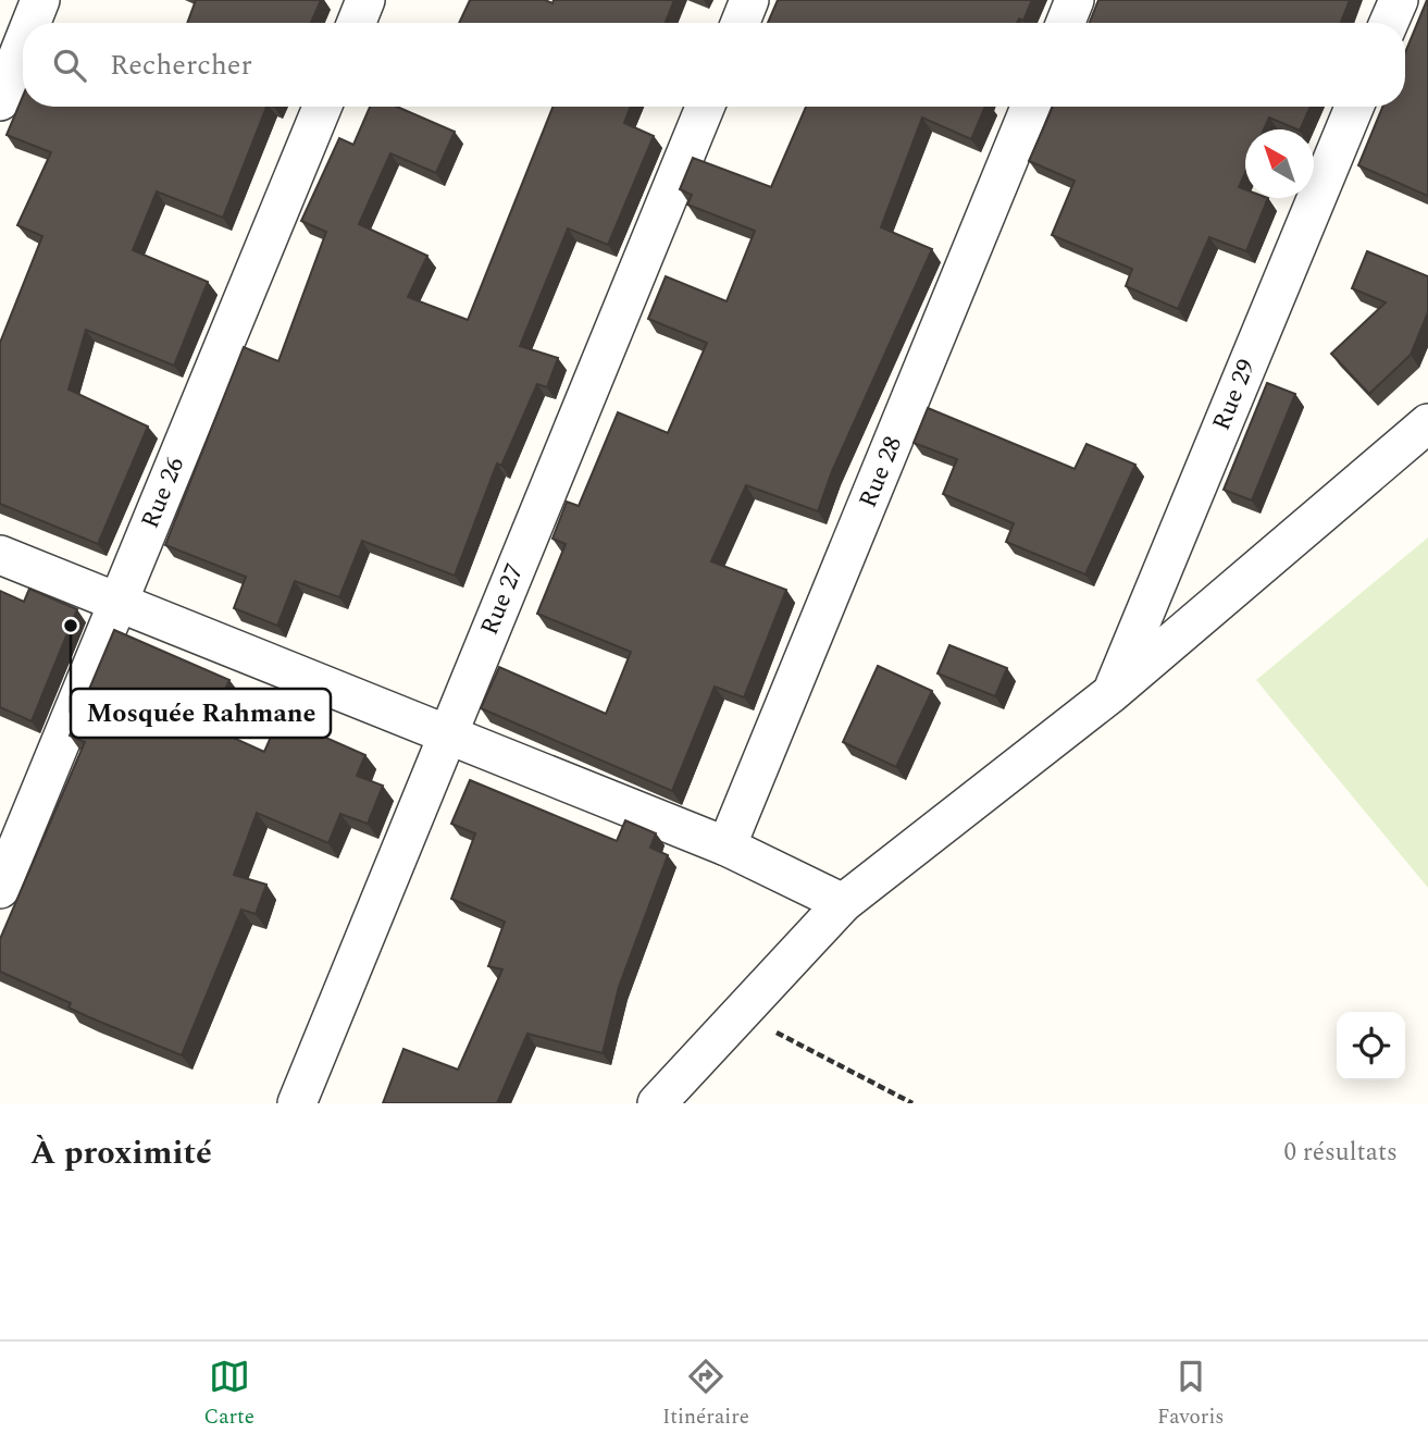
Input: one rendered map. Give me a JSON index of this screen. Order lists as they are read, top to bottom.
{
  "streets": {
    "street": [
      "Rue 29",
      "Rue 28",
      "Rue 26",
      "Rue 27"
    ]
  },
  "places": ["Mosquée Rahmane"],
  "north": "top left",
  "page": {
    "search": "Rechercher",
    "heading": ["À proximité", "0 résultats"],
    "nav": ["Carte", "Itinéraire", "Favoris"]
  }
}
